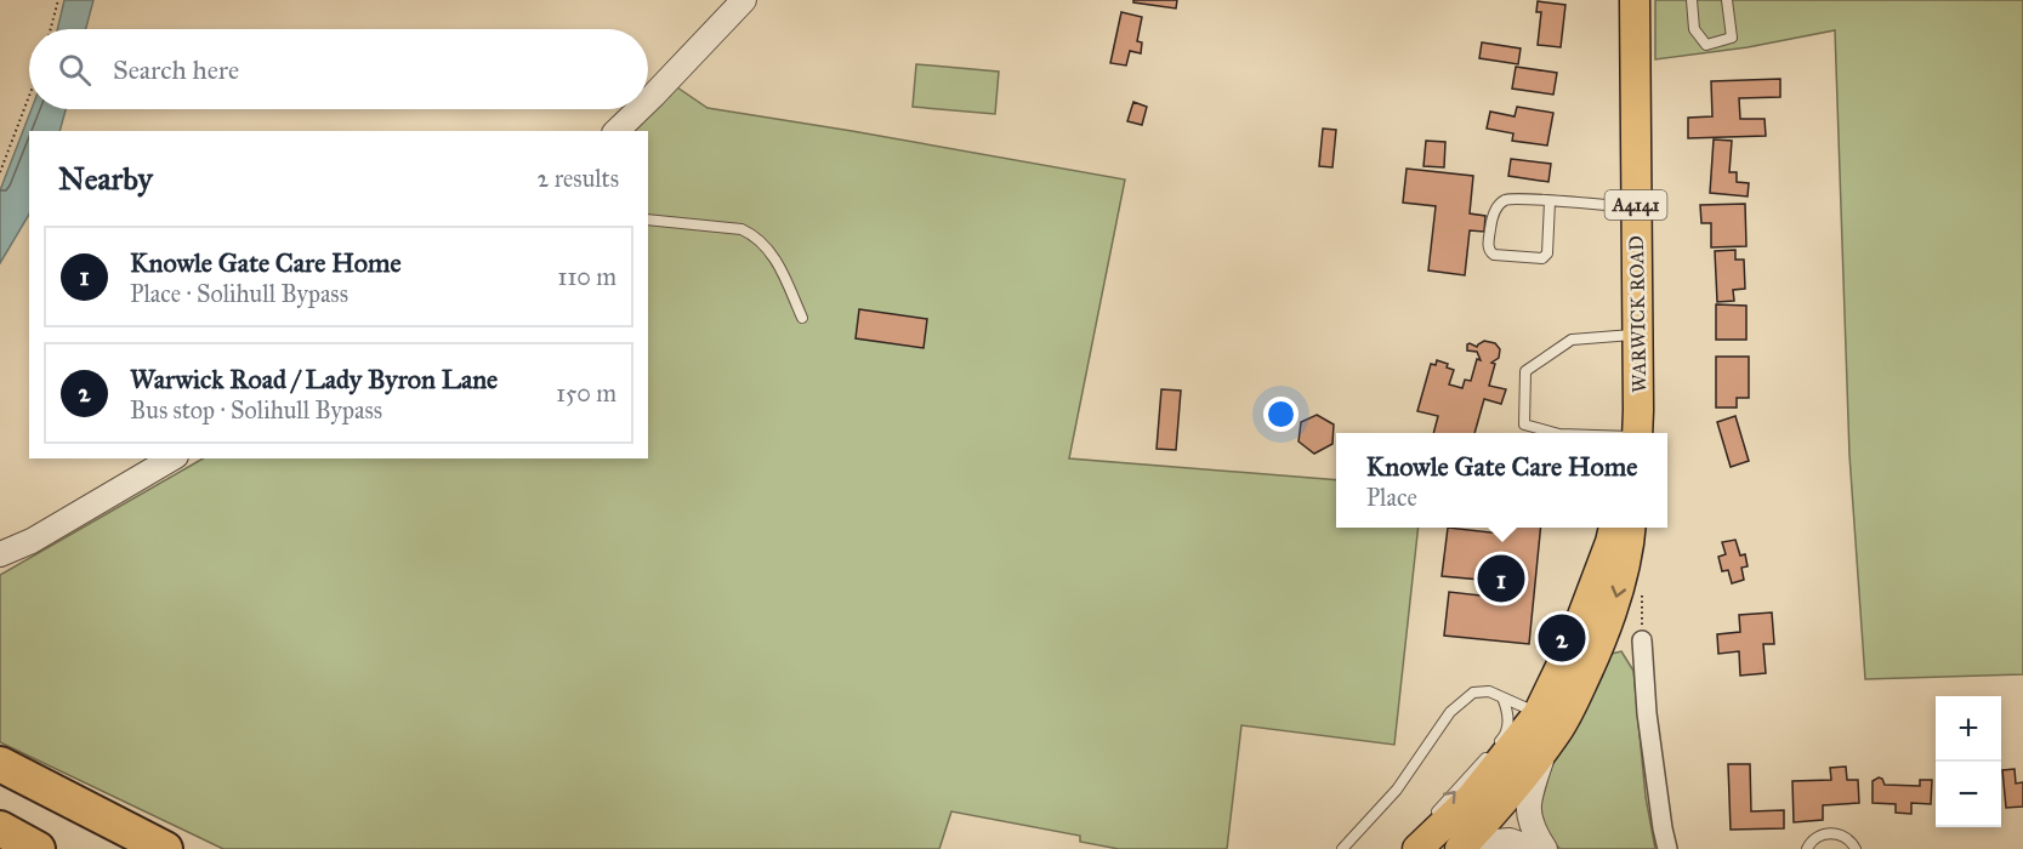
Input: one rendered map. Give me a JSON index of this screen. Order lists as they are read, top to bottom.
{
  "streets": {
    "main road": ["A4141", "WARWICK ROAD"]
  },
  "page": {
    "search": "Search here",
    "heading": ["Nearby", "2 results"],
    "list": [
      {
        "mark": "1",
        "name": "Knowle Gate Care Home",
        "note": "Place · Solihull Bypass",
        "value": "110 m"
      },
      {
        "mark": "2",
        "name": "Warwick Road / Lady Byron Lane",
        "note": "Bus stop · Solihull Bypass",
        "value": "150 m"
      }
    ],
    "popup": ["Knowle Gate Care Home", "Place"],
    "pins": ["1", "2"],
    "map_buttons": ["+", "−"]
  }
}
